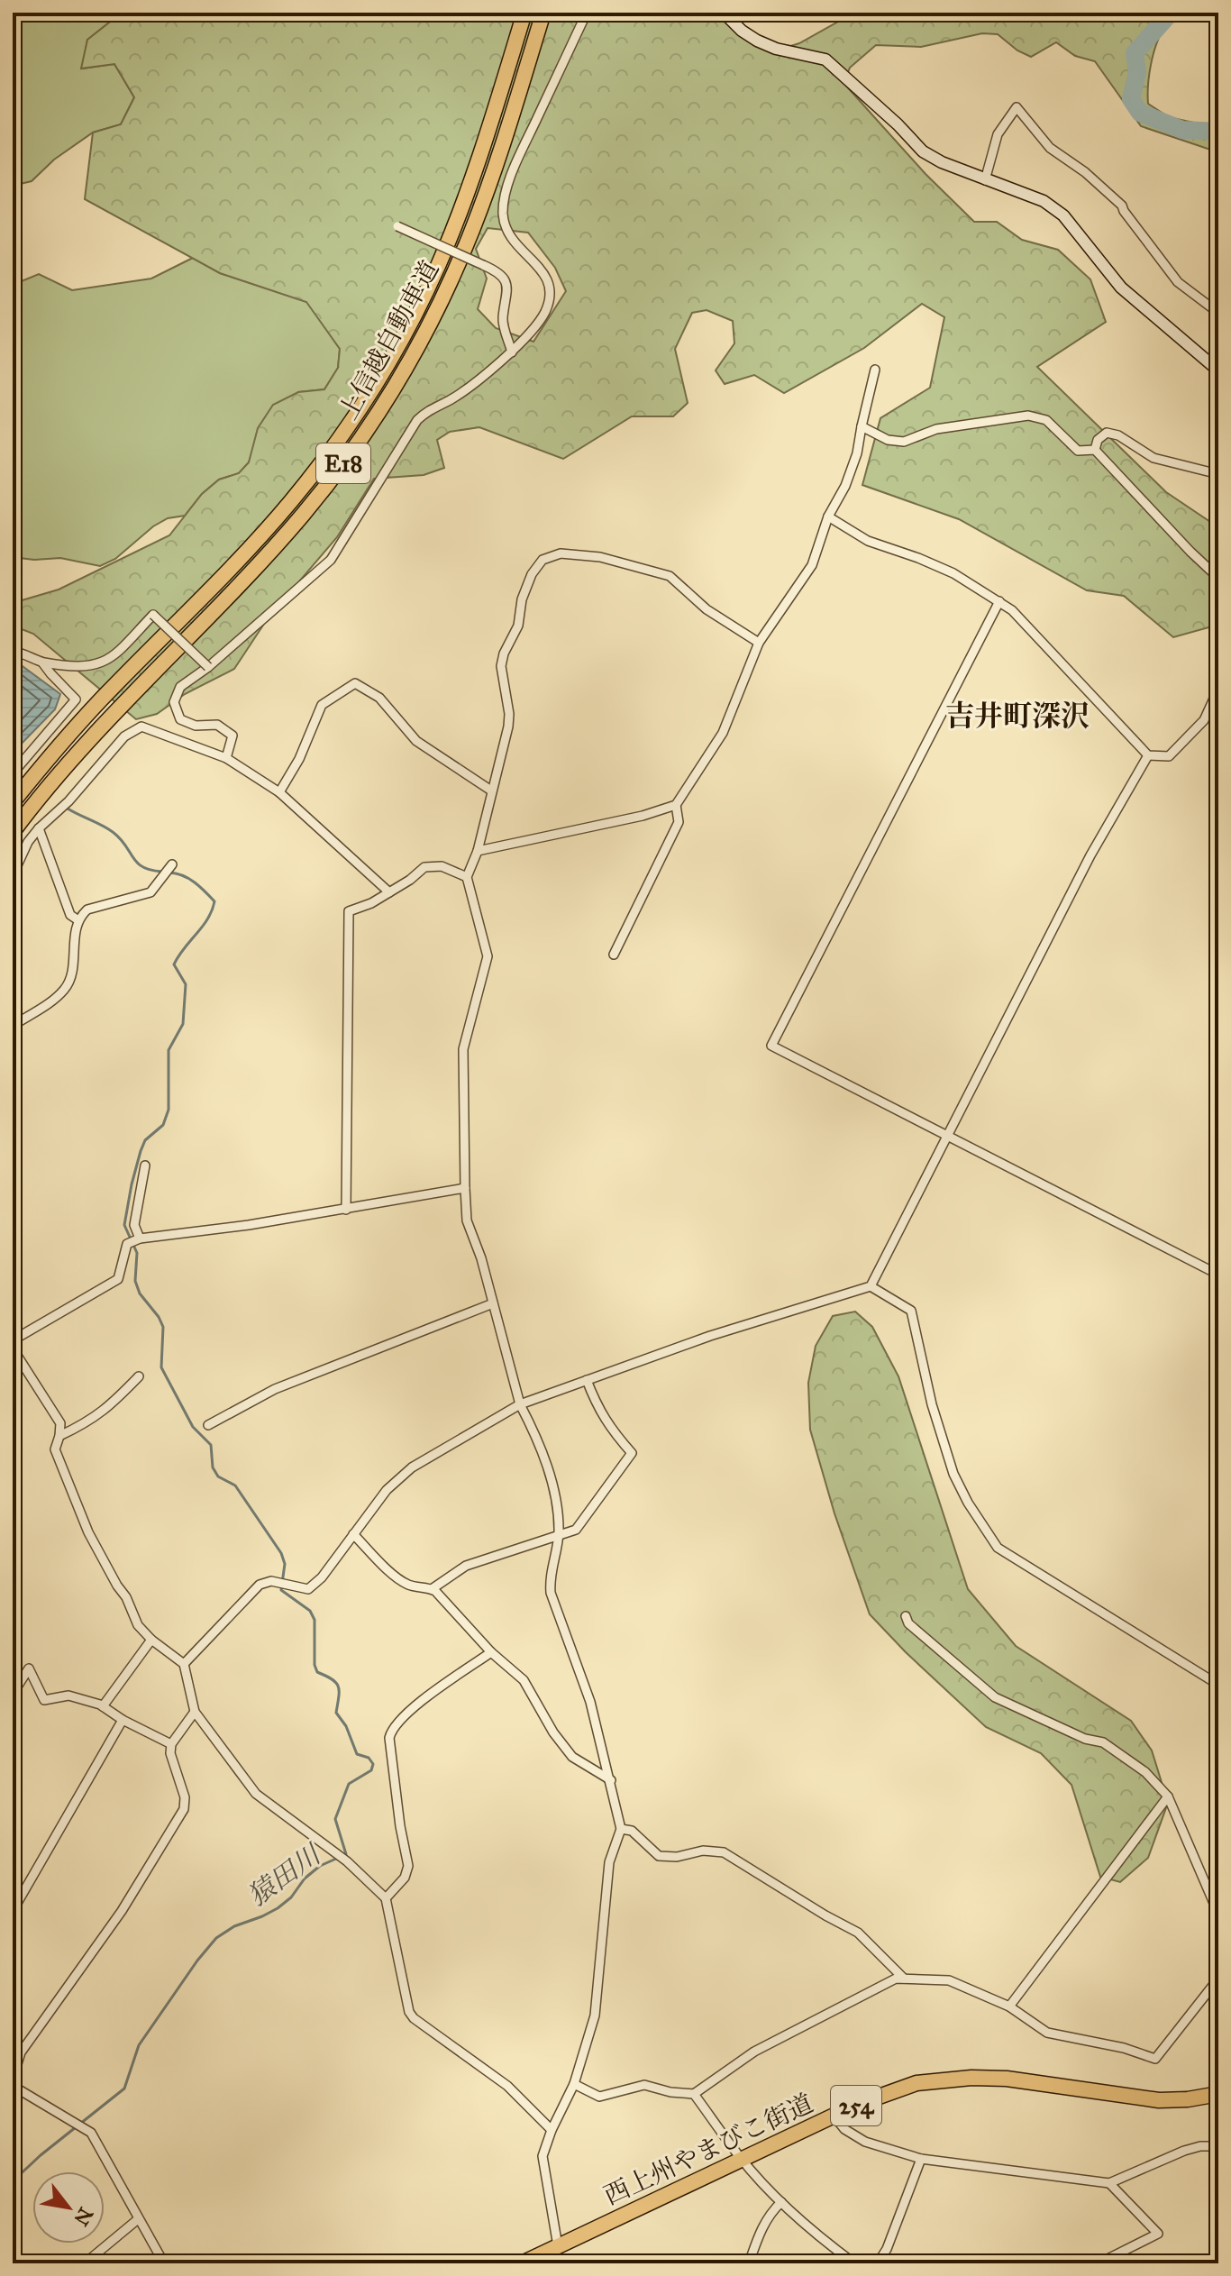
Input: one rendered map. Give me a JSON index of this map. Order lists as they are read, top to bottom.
{
  "streets": {
    "highway": [
      "上信越自動車道",
      "E18",
      "254",
      "西上州やまびこ街道"
    ]
  },
  "districts": ["吉井町深沢"],
  "water": ["猿田川"],
  "north": "bottom right"
}
